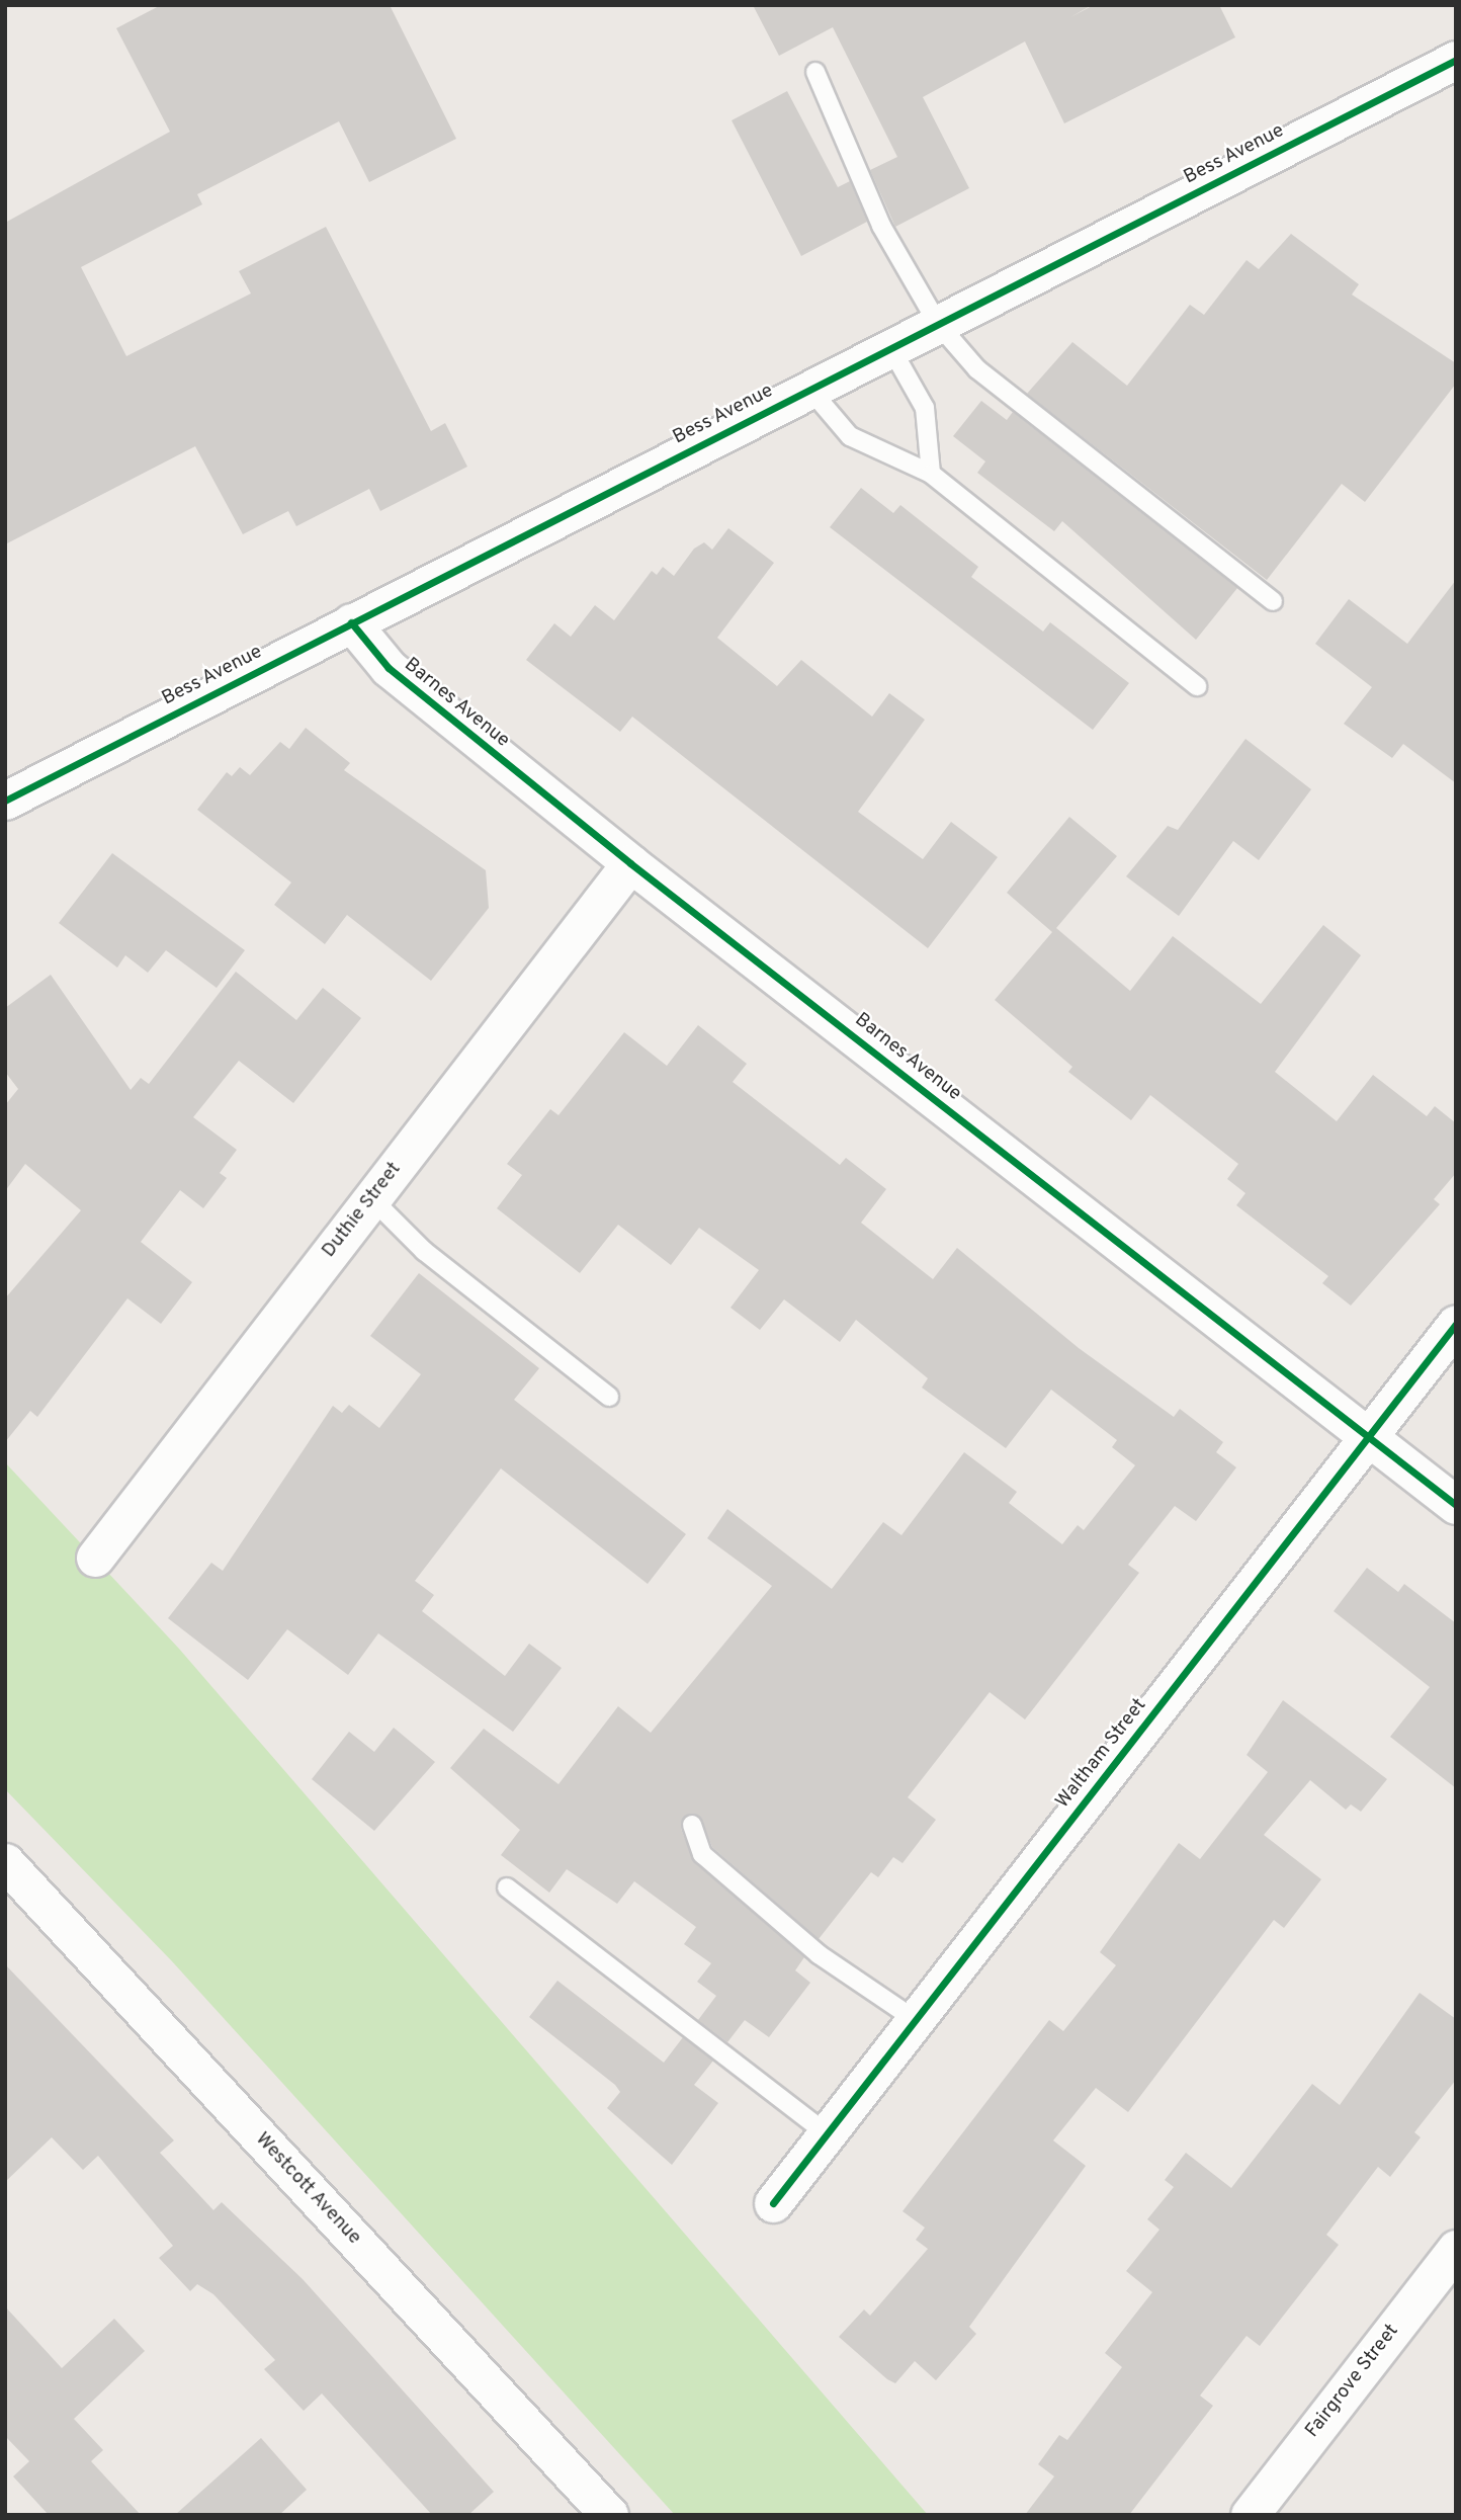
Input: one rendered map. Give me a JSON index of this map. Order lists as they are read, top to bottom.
{
  "streets": {
    "street": [
      "Bess Avenue",
      "Barnes Avenue",
      "Duthie Street",
      "Waltham Street",
      "Westcott Avenue",
      "Fairgrove Street"
    ]
  },
  "crossings": [
    ["Bess Avenue", "Barnes Avenue"],
    ["Barnes Avenue", "Duthie Street"],
    ["Barnes Avenue", "Waltham Street"]
  ]
}
